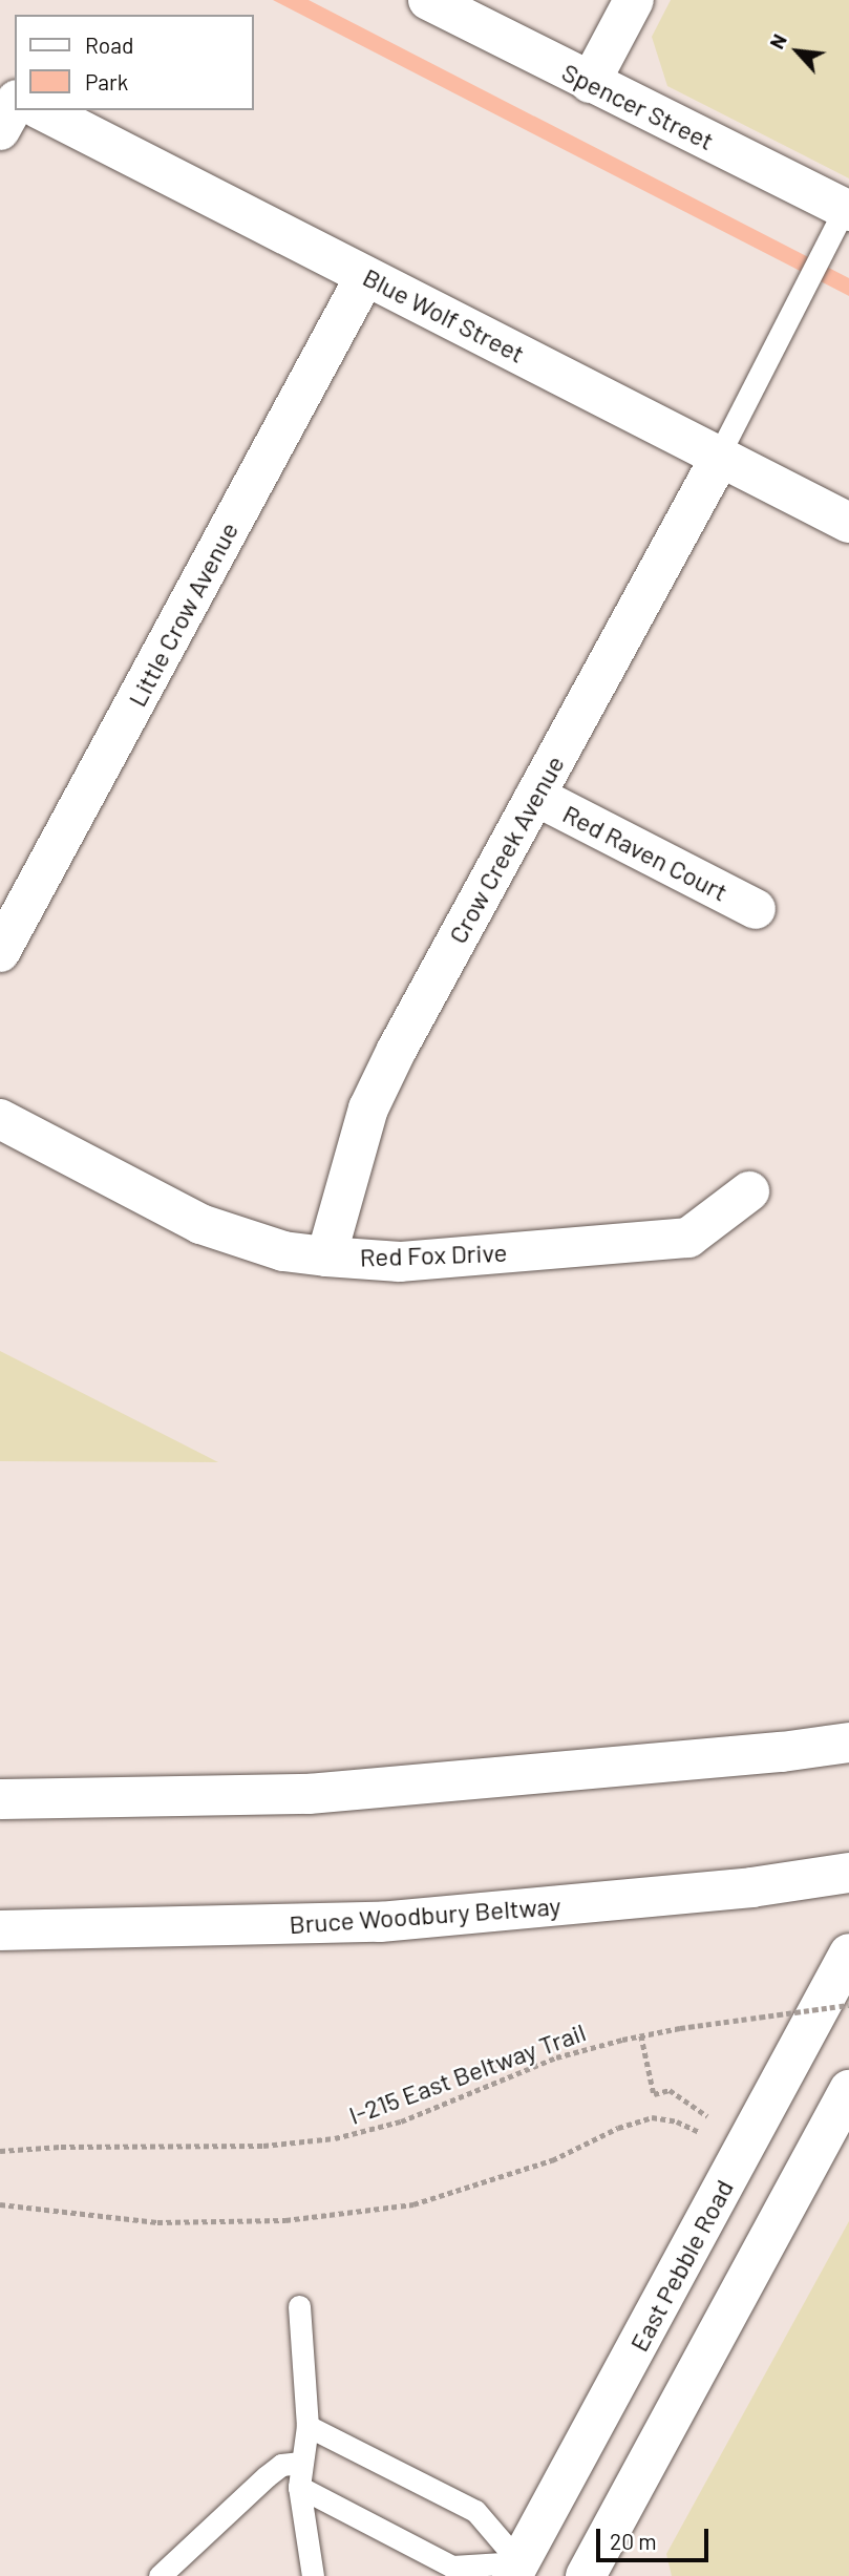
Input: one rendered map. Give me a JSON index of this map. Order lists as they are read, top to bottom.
{
  "streets": {
    "main road": [
      "Spencer Street",
      "Blue Wolf Street",
      "Little Crow Avenue",
      "Crow Creek Avenue",
      "Red Raven Court",
      "Red Fox Drive",
      "Bruce Woodbury Beltway",
      "East Pebble Road"
    ],
    "path": ["I-215 East Beltway Trail"]
  },
  "crossings": [
    ["Spencer Street", "Crow Creek Avenue"],
    ["Blue Wolf Street", "Little Crow Avenue"],
    ["Blue Wolf Street", "Crow Creek Avenue"],
    ["Crow Creek Avenue", "Red Raven Court"],
    ["Crow Creek Avenue", "Red Fox Drive"]
  ],
  "legend": ["Road", "Park"],
  "scale_bar": "20 m",
  "north": "top left"
}
